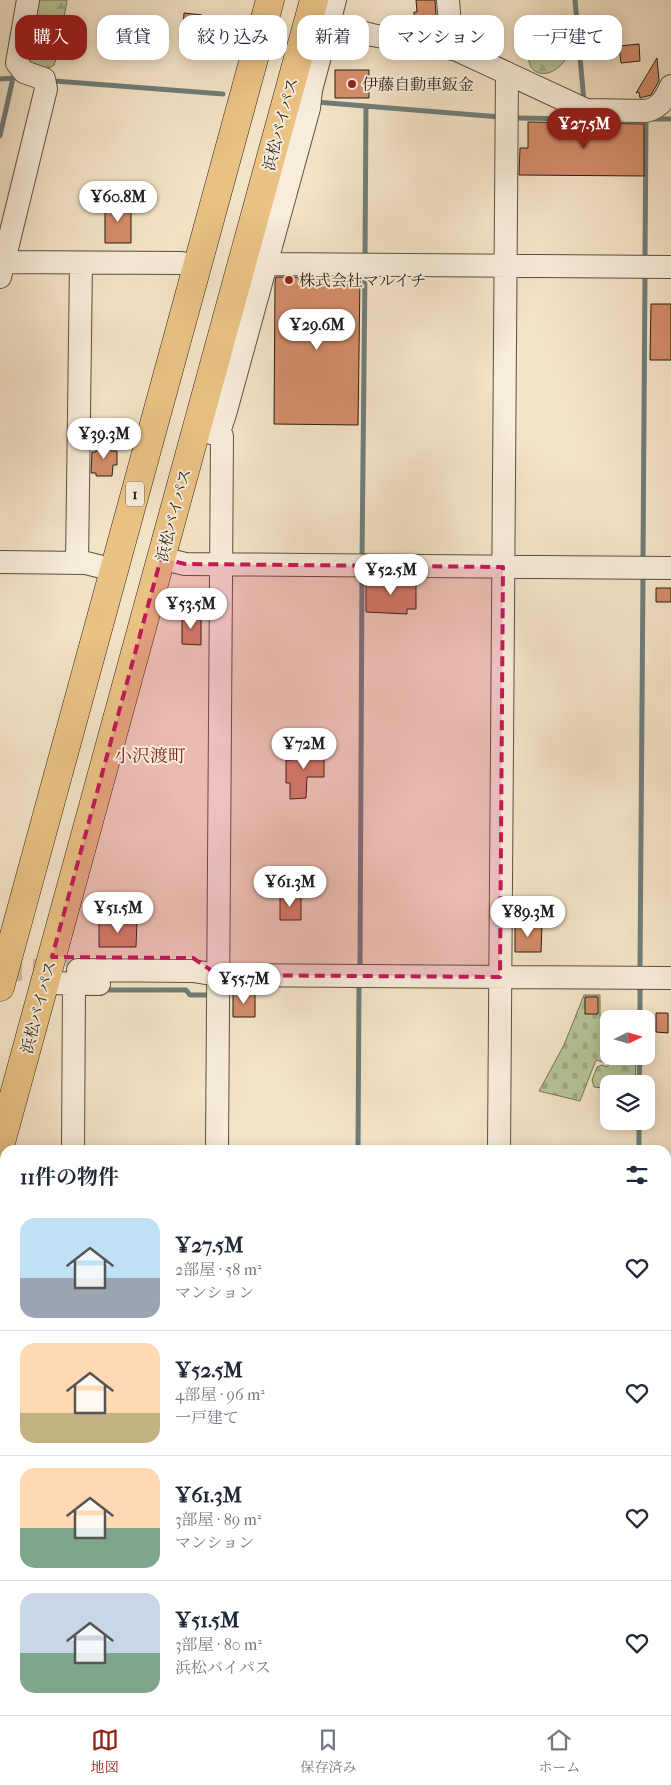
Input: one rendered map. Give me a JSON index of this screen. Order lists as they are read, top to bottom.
{
  "streets": {
    "highway": ["浜松バイパス", "1"]
  },
  "districts": ["小沢渡町"],
  "places": ["伊藤自動車鈑金", "株式会社マルイチ"],
  "north": "right",
  "page": {
    "chip": [
      "購入",
      "賃貸",
      "絞り込み",
      "新着",
      "マンション",
      "一戸建て"
    ],
    "price": [
      "¥27.5M",
      "¥60.8M",
      "¥29.6M",
      "¥39.3M",
      "¥52.5M",
      "¥53.5M",
      "¥72M",
      "¥61.3M",
      "¥51.5M",
      "¥89.3M",
      "¥55.7M"
    ],
    "heading": "11件の物件",
    "list": [
      {
        "name": "¥27.5M",
        "note": "2部屋 · 58 m² · マンション"
      },
      {
        "name": "¥52.5M",
        "note": "4部屋 · 96 m² · 一戸建て"
      },
      {
        "name": "¥61.3M",
        "note": "3部屋 · 89 m² · マンション"
      },
      {
        "name": "¥51.5M",
        "note": "3部屋 · 80 m² · 浜松バイパス"
      }
    ],
    "tabs": ["地図", "保存済み", "ホーム"]
  }
}
